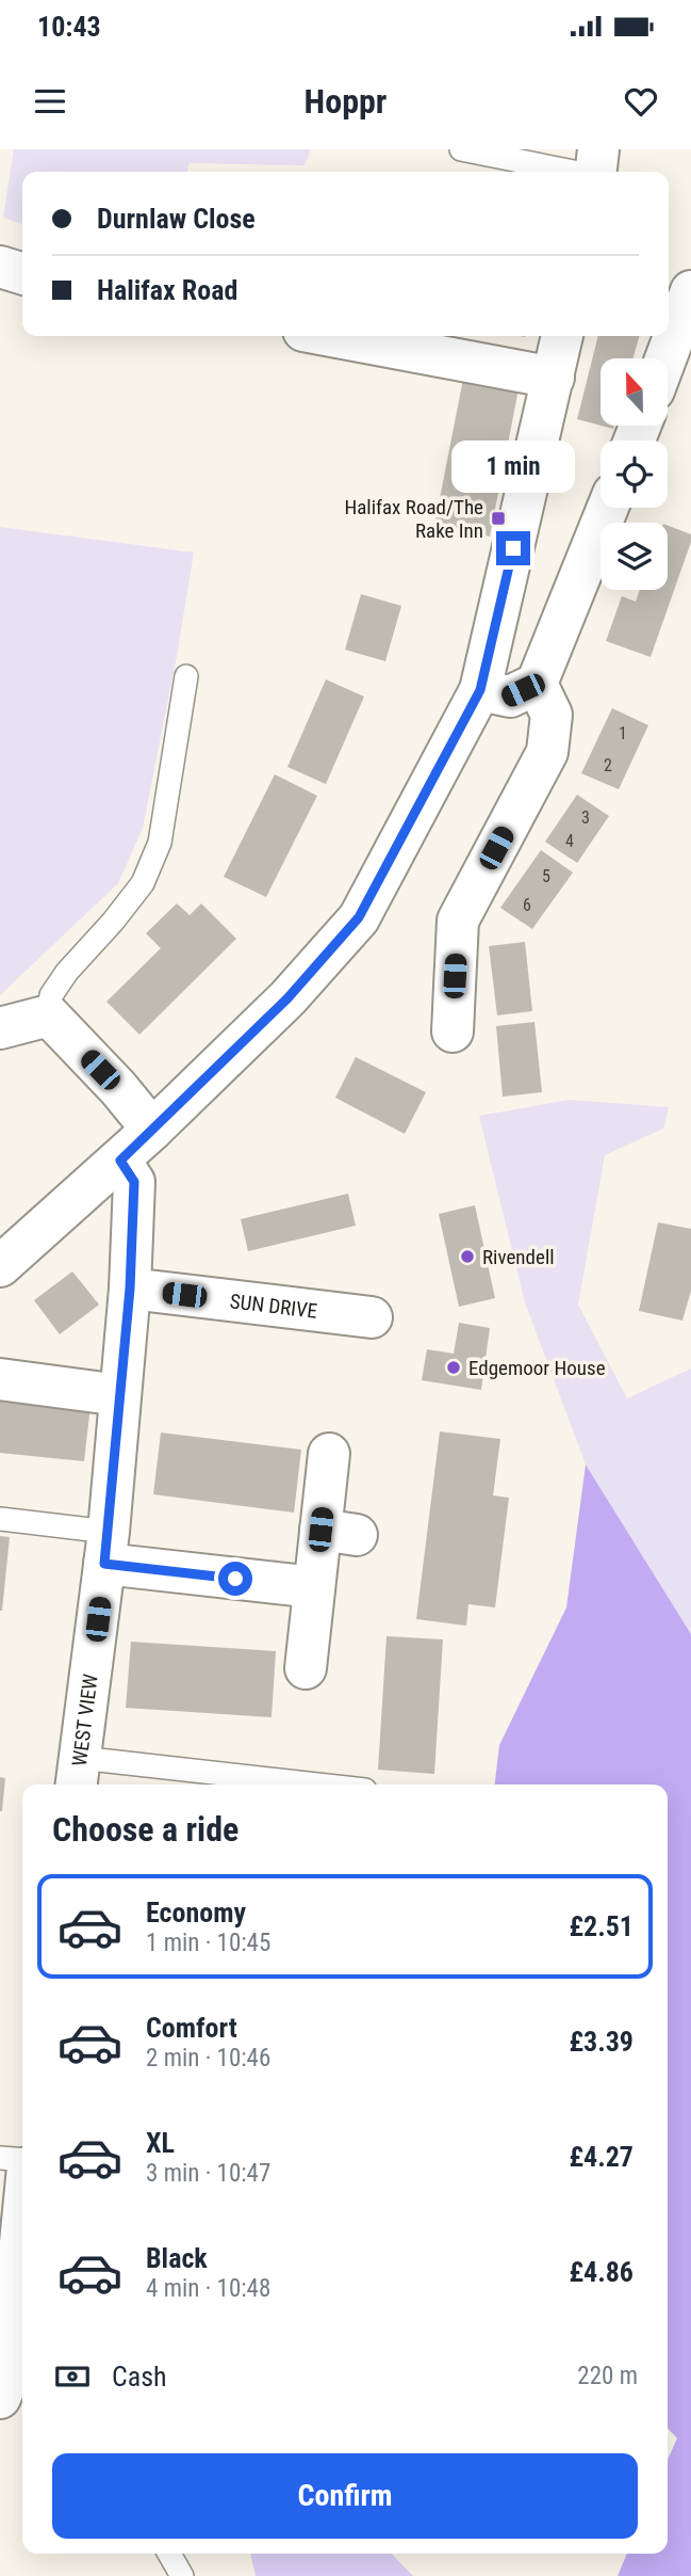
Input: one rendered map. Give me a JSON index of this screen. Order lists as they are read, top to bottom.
{
  "streets": {
    "street": ["SUN DRIVE", "WEST VIEW"]
  },
  "crossings": [
    ["SUN DRIVE", "WEST VIEW"]
  ],
  "places": {
    "transit": ["Halifax Road/The Rake Inn"],
    "other": ["Rivendell", "Edgemoor House"]
  },
  "house_numbers": [
    "1",
    "2",
    "3",
    "4",
    "5",
    "6"
  ],
  "north": "top",
  "page": {
    "status": "10:43",
    "header": "Hoppr",
    "banner": ["Durnlaw Close", "Halifax Road"],
    "bubble": "1 min",
    "heading": "Choose a ride",
    "list": [
      {
        "name": "Economy",
        "note": "1 min · 10:45",
        "value": "£2.51"
      },
      {
        "name": "Comfort",
        "note": "2 min · 10:46",
        "value": "£3.39"
      },
      {
        "name": "XL",
        "note": "3 min · 10:47",
        "value": "£4.27"
      },
      {
        "name": "Black",
        "note": "4 min · 10:48",
        "value": "£4.86"
      }
    ],
    "pay": ["Cash", "220 m"],
    "buttons": "Confirm"
  }
}
